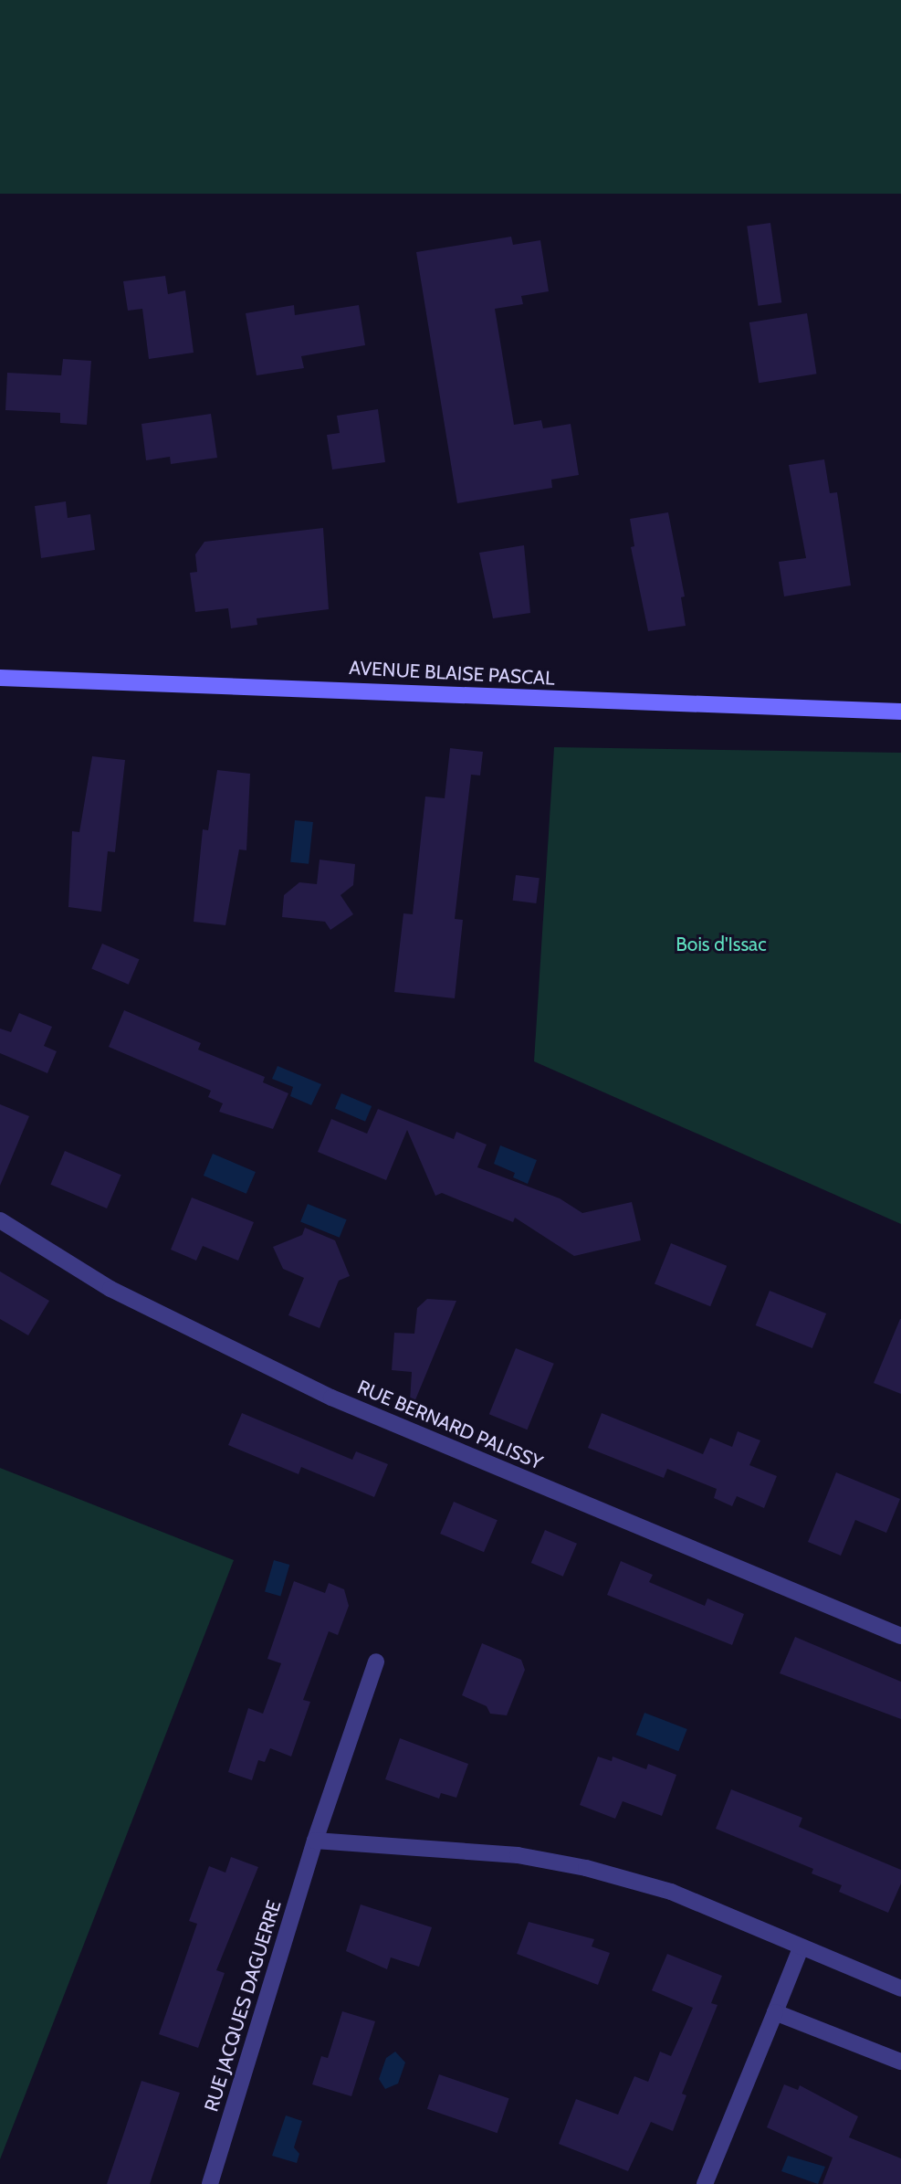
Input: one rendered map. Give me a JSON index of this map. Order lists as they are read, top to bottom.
{
  "streets": {
    "main road": ["AVENUE BLAISE PASCAL"],
    "street": ["RUE BERNARD PALISSY", "RUE JACQUES DAGUERRE"]
  },
  "parks": ["Bois d'Issac"]
}
